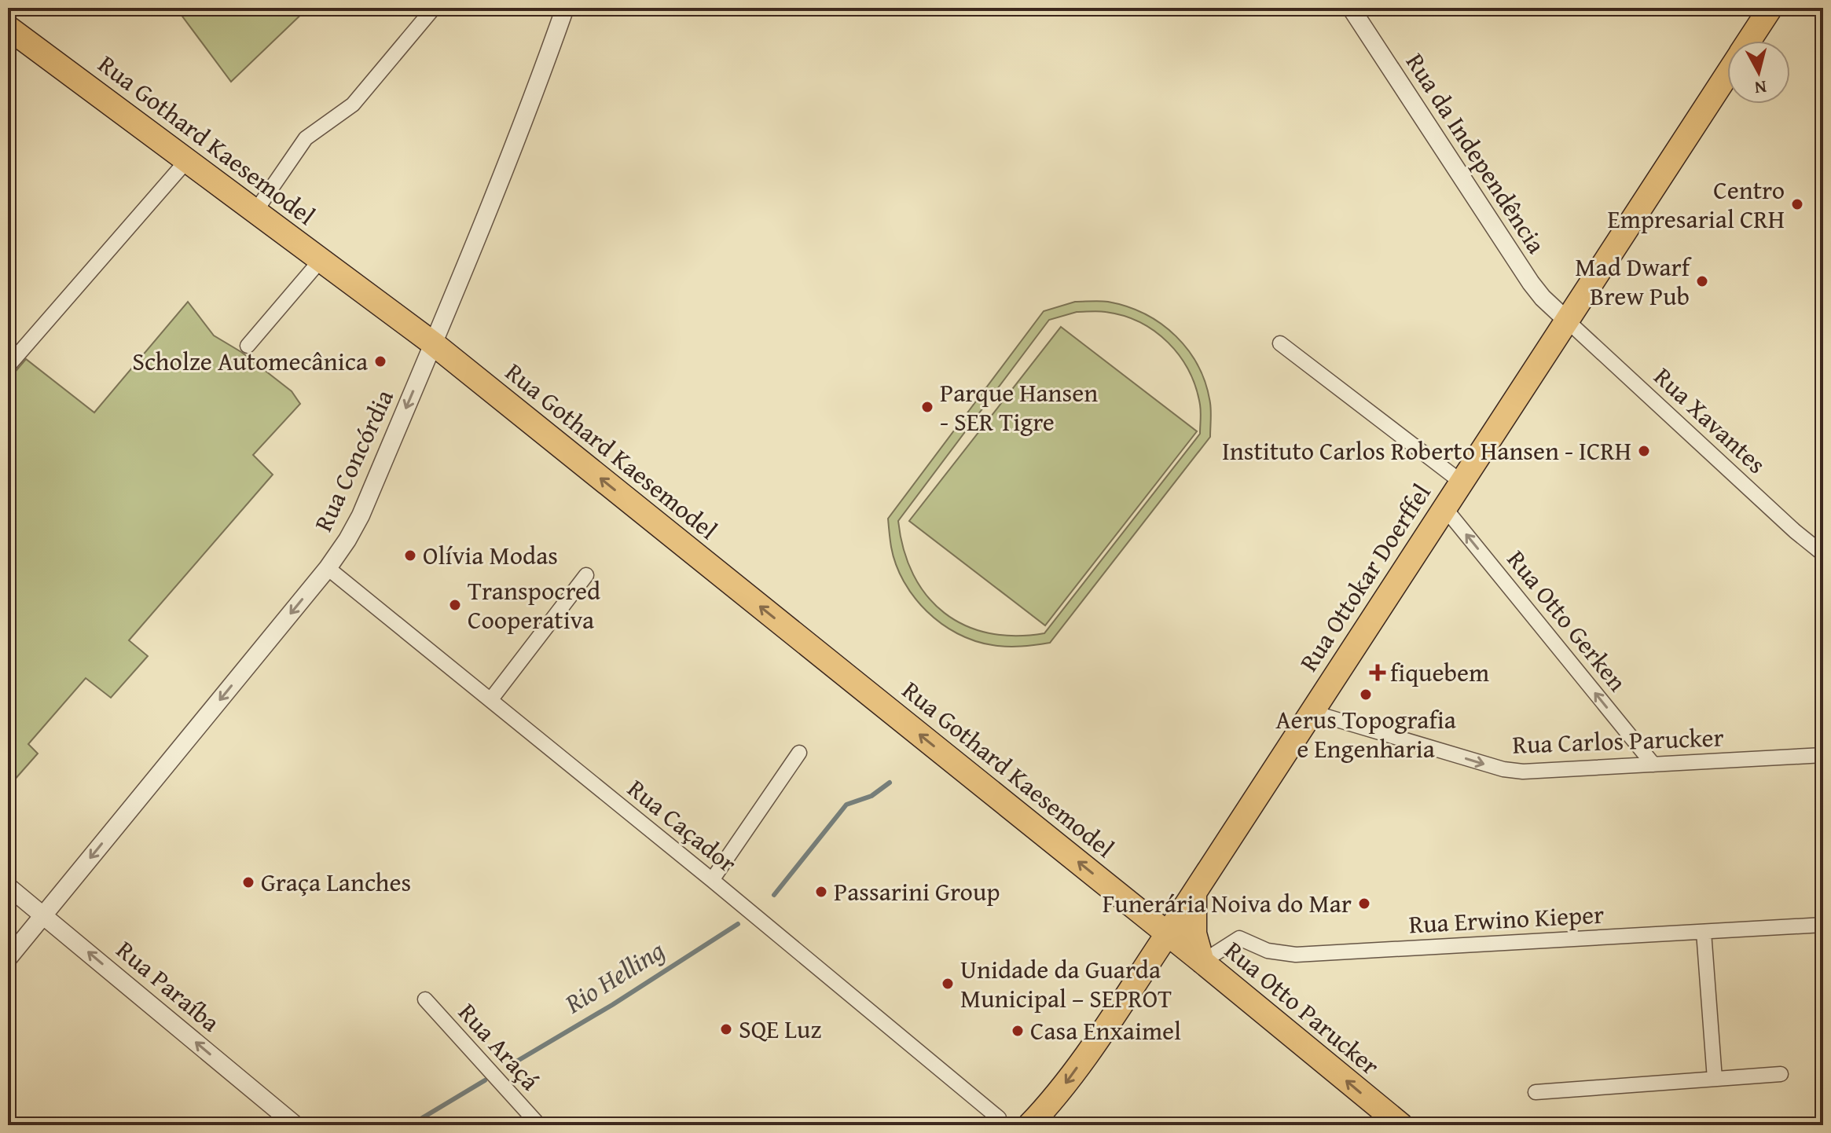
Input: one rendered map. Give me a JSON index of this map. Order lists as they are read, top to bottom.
{
  "streets": {
    "main road": ["Rua Gothard Kaesemodel", "Rua Ottokar Doerffel", "Rua Otto Parucker"],
    "street": [
      "Rua da Independência",
      "Rua Xavantes",
      "Rua Concórdia",
      "Rua Otto Gerken",
      "Rua Carlos Parucker",
      "Rua Caçador",
      "Rua Erwino Kieper",
      "Rua Paraíba",
      "Rua Araçá"
    ]
  },
  "crossings": [
    ["Rua Gothard Kaesemodel", "Rua Concórdia"],
    ["Rua Gothard Kaesemodel", "Rua Ottokar Doerffel"],
    ["Rua Gothard Kaesemodel", "Rua Otto Parucker"],
    ["Rua da Independência", "Rua Xavantes"],
    ["Rua da Independência", "Rua Ottokar Doerffel"],
    ["Rua Xavantes", "Rua Ottokar Doerffel"],
    ["Rua Concórdia", "Rua Caçador"],
    ["Rua Concórdia", "Rua Paraíba"],
    ["Rua Ottokar Doerffel", "Rua Otto Gerken"],
    ["Rua Ottokar Doerffel", "Rua Carlos Parucker"],
    ["Rua Ottokar Doerffel", "Rua Otto Parucker"],
    ["Rua Otto Gerken", "Rua Carlos Parucker"],
    ["Rua Erwino Kieper", "Rua Otto Parucker"]
  ],
  "one_way": [
    "Rua Gothard Kaesemodel",
    "Rua Concórdia",
    "Rua Otto Gerken",
    "Rua Carlos Parucker",
    "Rua Paraíba",
    "Rua Otto Parucker"
  ],
  "water": ["Rio Helling"],
  "places": {
    "other": [
      "Centro Empresarial CRH",
      "Mad Dwarf Brew Pub",
      "Scholze Automecânica",
      "Parque Hansen - SER Tigre",
      "Instituto Carlos Roberto Hansen - ICRH",
      "Olívia Modas",
      "Transpocred Cooperativa",
      "Aerus Topografia e Engenharia",
      "Graça Lanches",
      "Passarini Group",
      "Funerária Noiva do Mar",
      "Unidade da Guarda Municipal – SEPROT",
      "SQE Luz",
      "Casa Enxaimel"
    ],
    "health": ["fiquebem"]
  },
  "north": "bottom"
}
